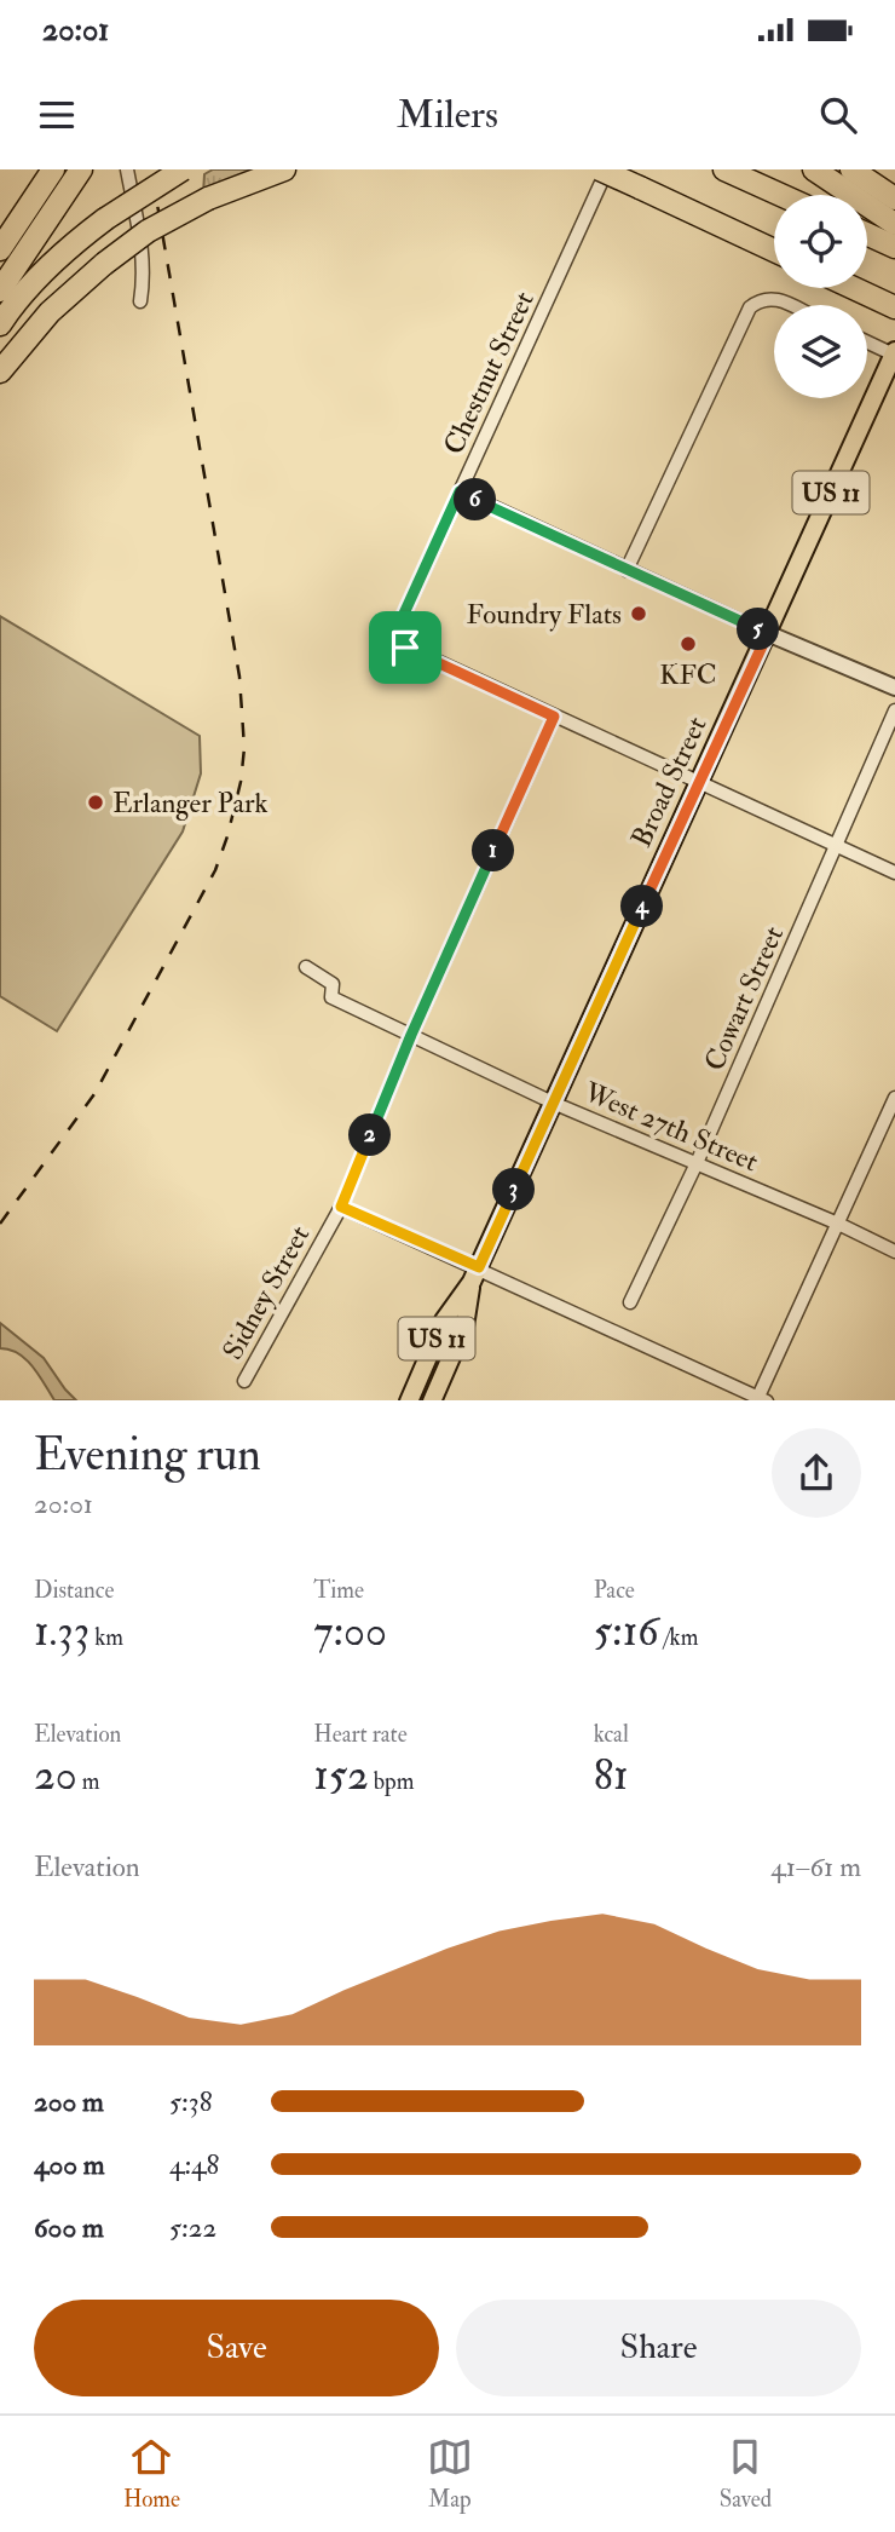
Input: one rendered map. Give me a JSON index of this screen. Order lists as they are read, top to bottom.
{
  "streets": {
    "main road": ["US 11", "Broad Street"],
    "street": [
      "Chestnut Street",
      "Cowart Street",
      "West 27th Street",
      "Sidney Street"
    ]
  },
  "crossings": [
    ["Chestnut Street", "Sidney Street"],
    ["Broad Street", "West 27th Street"],
    ["Cowart Street", "West 27th Street"],
    ["West 27th Street", "Sidney Street"]
  ],
  "places": ["Foundry Flats", "KFC", "Erlanger Park"],
  "page": {
    "status": "20:01",
    "header": "Milers",
    "pins": [
      "6",
      "5",
      "1",
      "4",
      "2",
      "3"
    ],
    "heading": ["Evening run", "20:01"],
    "stats": [
      ["Distance", "1.33 km"],
      ["Time", "7:00"],
      ["Pace", "5:16 /km"],
      ["Elevation", "20 m"],
      ["Heart rate", "152 bpm"],
      ["kcal", "81"]
    ],
    "chart": ["Elevation", "41–61 m"],
    "list": [
      {
        "name": "200 m",
        "note": "5:38"
      },
      {
        "name": "400 m",
        "note": "4:48"
      },
      {
        "name": "600 m",
        "note": "5:22"
      }
    ],
    "buttons": ["Save", "Share"],
    "tabs": ["Home", "Map", "Saved"]
  }
}
